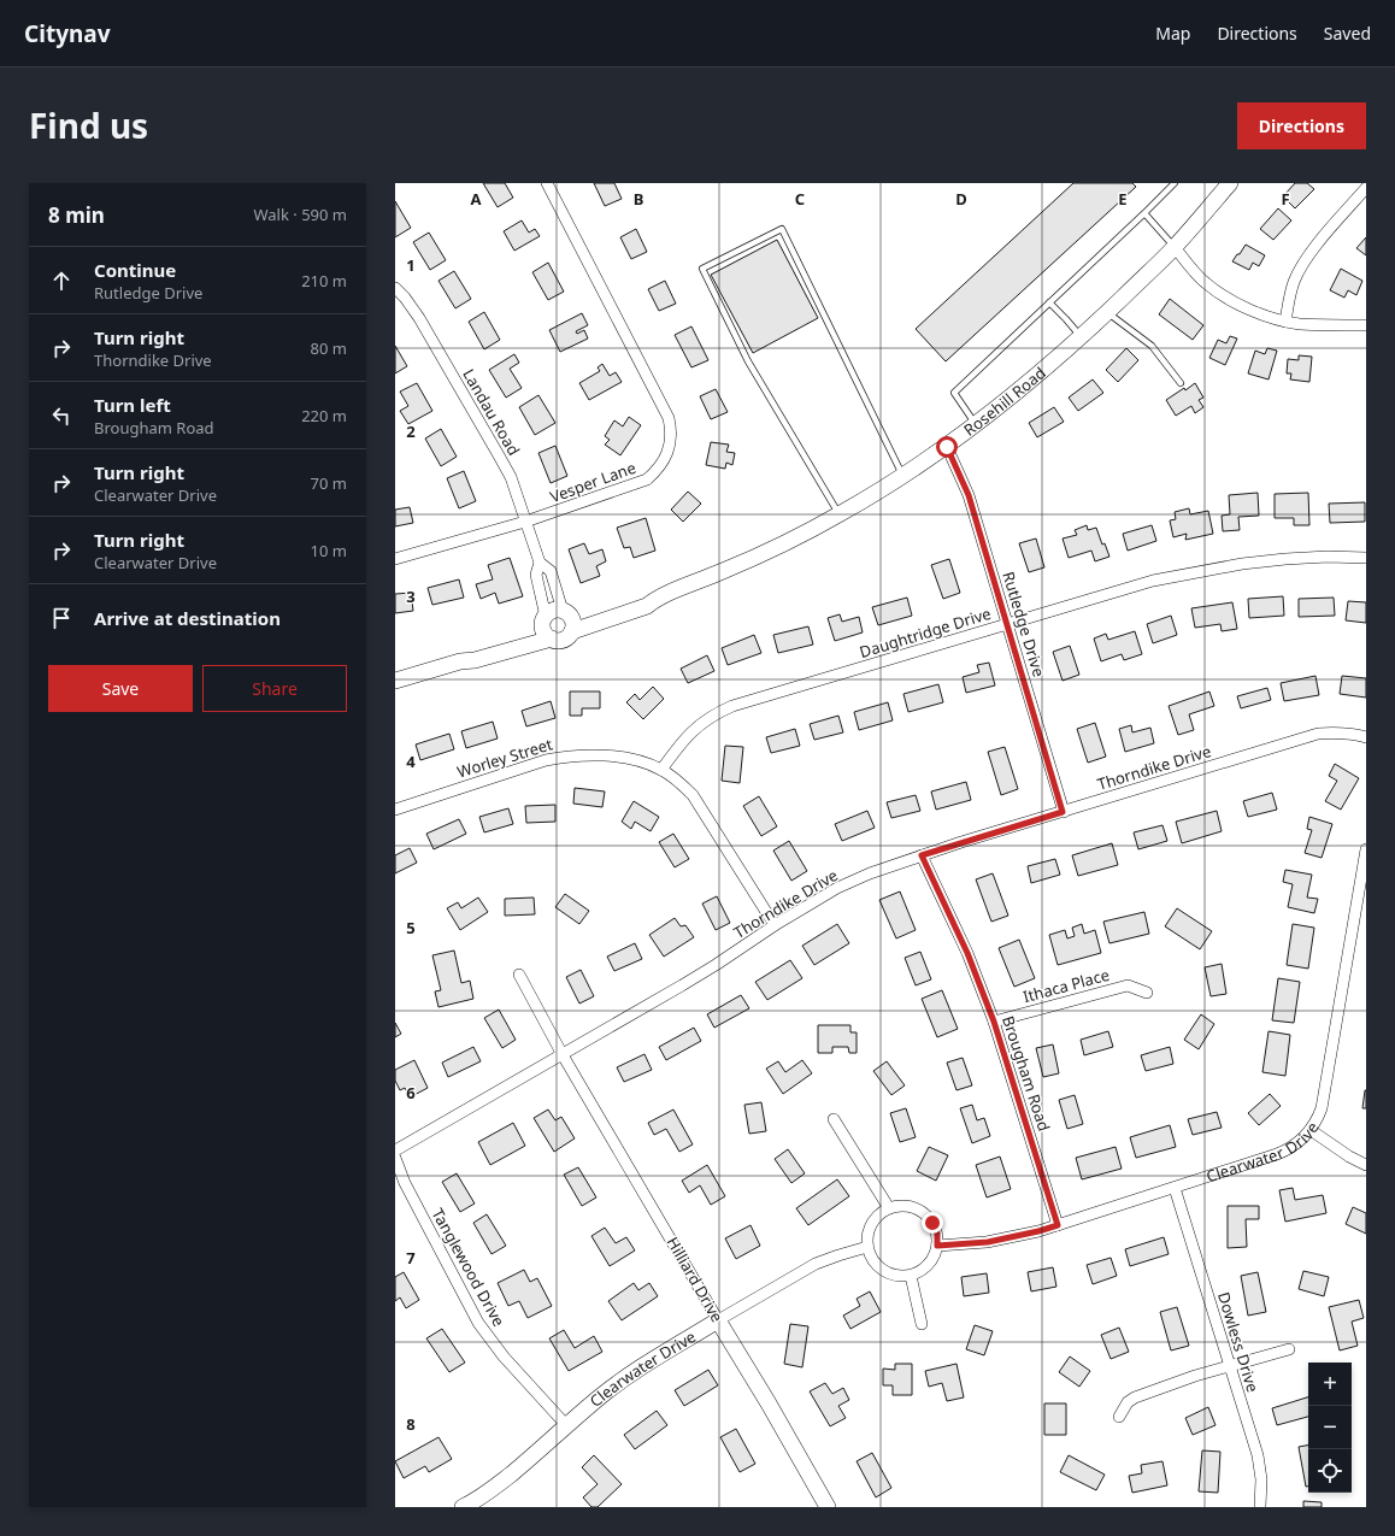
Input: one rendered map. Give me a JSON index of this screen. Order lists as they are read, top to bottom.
{
  "streets": {
    "main road": ["Rosehill Road", "Clearwater Drive", "Hilliard Drive"],
    "street": [
      "Landau Road",
      "Vesper Lane",
      "Rutledge Drive",
      "Daughtridge Drive",
      "Worley Street",
      "Thorndike Drive",
      "Ithaca Place",
      "Brougham Road",
      "Tanglewood Drive",
      "Dowless Drive"
    ]
  },
  "crossings": [
    ["Rosehill Road", "Landau Road"],
    ["Rosehill Road", "Rutledge Drive"],
    ["Landau Road", "Vesper Lane"],
    ["Rutledge Drive", "Daughtridge Drive"],
    ["Rutledge Drive", "Thorndike Drive"],
    ["Daughtridge Drive", "Worley Street"],
    ["Worley Street", "Thorndike Drive"],
    ["Thorndike Drive", "Brougham Road"],
    ["Thorndike Drive", "Hilliard Drive"],
    ["Ithaca Place", "Brougham Road"],
    ["Brougham Road", "Clearwater Drive"],
    ["Clearwater Drive", "Tanglewood Drive"],
    ["Clearwater Drive", "Hilliard Drive"],
    ["Clearwater Drive", "Dowless Drive"]
  ],
  "page": {
    "header": "Citynav",
    "nav": ["Map", "Directions", "Saved"],
    "title": "Find us",
    "buttons": [
      "Directions",
      ["Save", "Share"]
    ],
    "heading": ["8 min", "Walk · 590 m"],
    "list": [
      ["Continue", "Rutledge Drive", "210 m"],
      ["Turn right", "Thorndike Drive", "80 m"],
      ["Turn left", "Brougham Road", "220 m"],
      ["Turn right", "Clearwater Drive", "70 m"],
      ["Turn right", "Clearwater Drive", "10 m"],
      "Arrive at destination"
    ],
    "map_buttons": ["+", "−"]
  },
  "grid": {
    "columns": [
      "A",
      "B",
      "C",
      "D",
      "E",
      "F"
    ],
    "rows": [
      "1",
      "2",
      "3",
      "4",
      "5",
      "6",
      "7",
      "8"
    ]
  }
}
